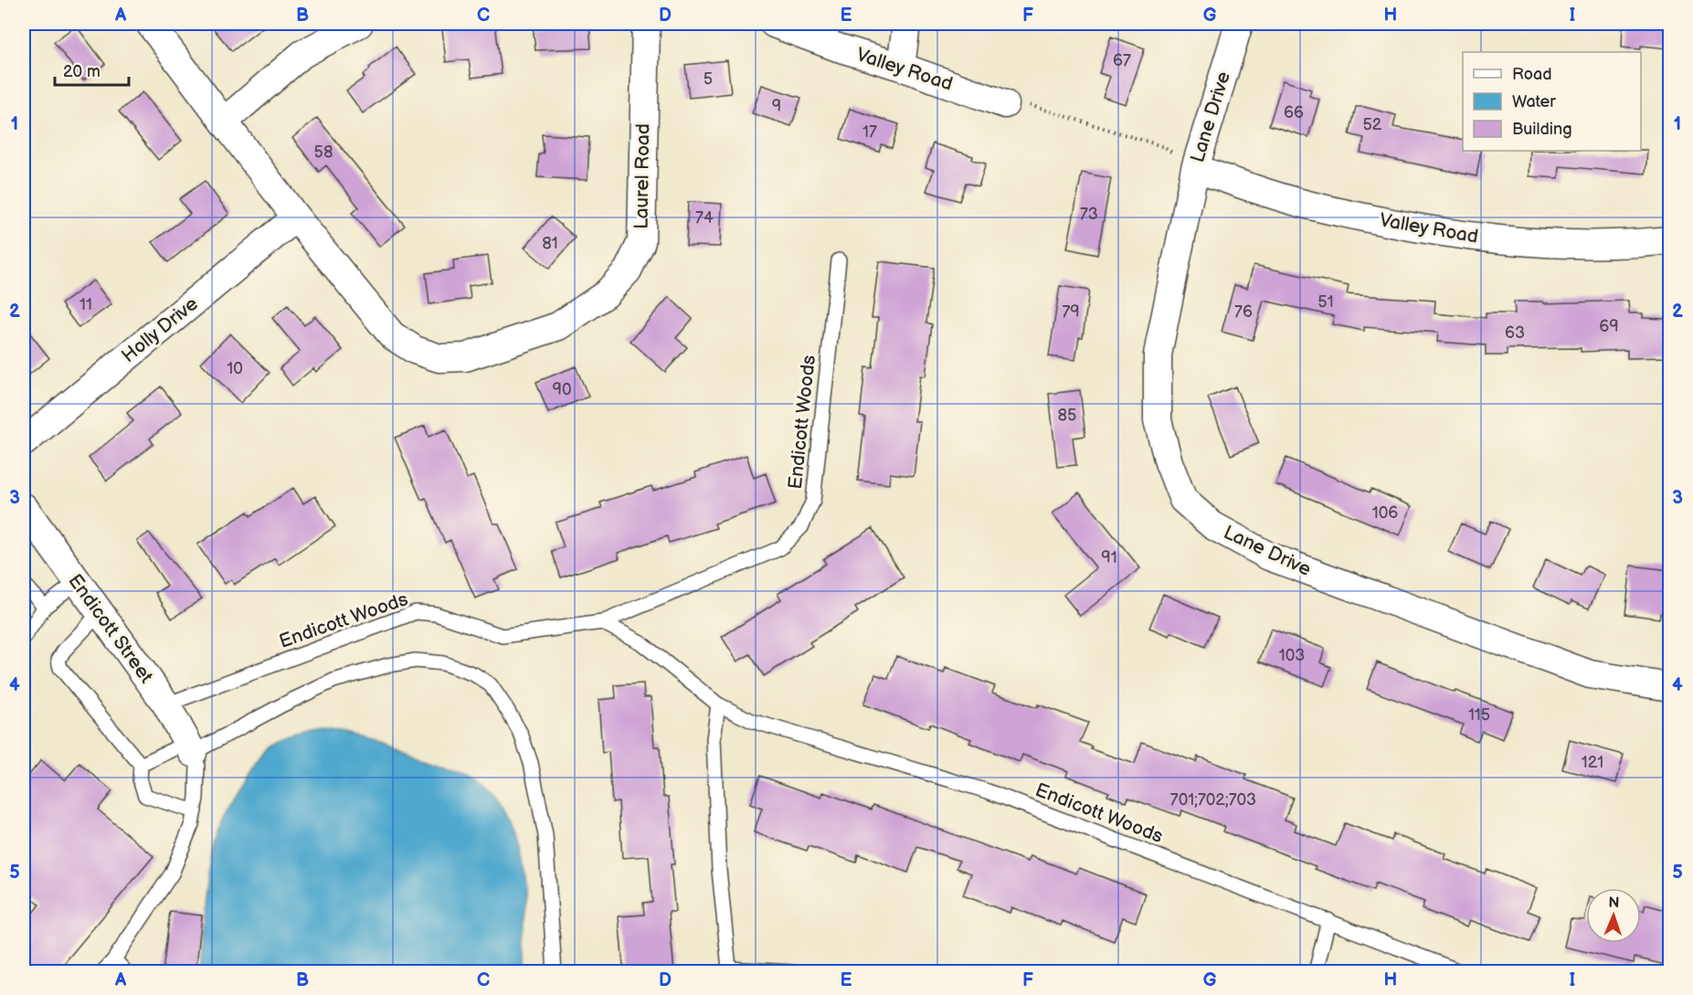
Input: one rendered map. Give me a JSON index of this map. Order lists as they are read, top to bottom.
{
  "streets": {
    "street": [
      "Valley Road",
      "Lane Drive",
      "Laurel Road",
      "Holly Drive",
      "Endicott Street"
    ],
    "lane": ["Endicott Woods"]
  },
  "crossings": [
    ["Valley Road", "Lane Drive"],
    ["Laurel Road", "Holly Drive"],
    ["Endicott Woods", "Endicott Street"]
  ],
  "house_numbers": [
    "67",
    "5",
    "9",
    "66",
    "52",
    "17",
    "58",
    "73",
    "74",
    "81",
    "51",
    "11",
    "79",
    "76",
    "69",
    "63",
    "10",
    "90",
    "85",
    "106",
    "91",
    "103",
    "115",
    "121",
    "701;702;703"
  ],
  "legend": ["Road", "Water", "Building"],
  "scale_bar": "20 m",
  "north": "top",
  "grid": {
    "columns": [
      "A",
      "B",
      "C",
      "D",
      "E",
      "F",
      "G",
      "H",
      "I"
    ],
    "rows": [
      "1",
      "2",
      "3",
      "4",
      "5"
    ]
  }
}
